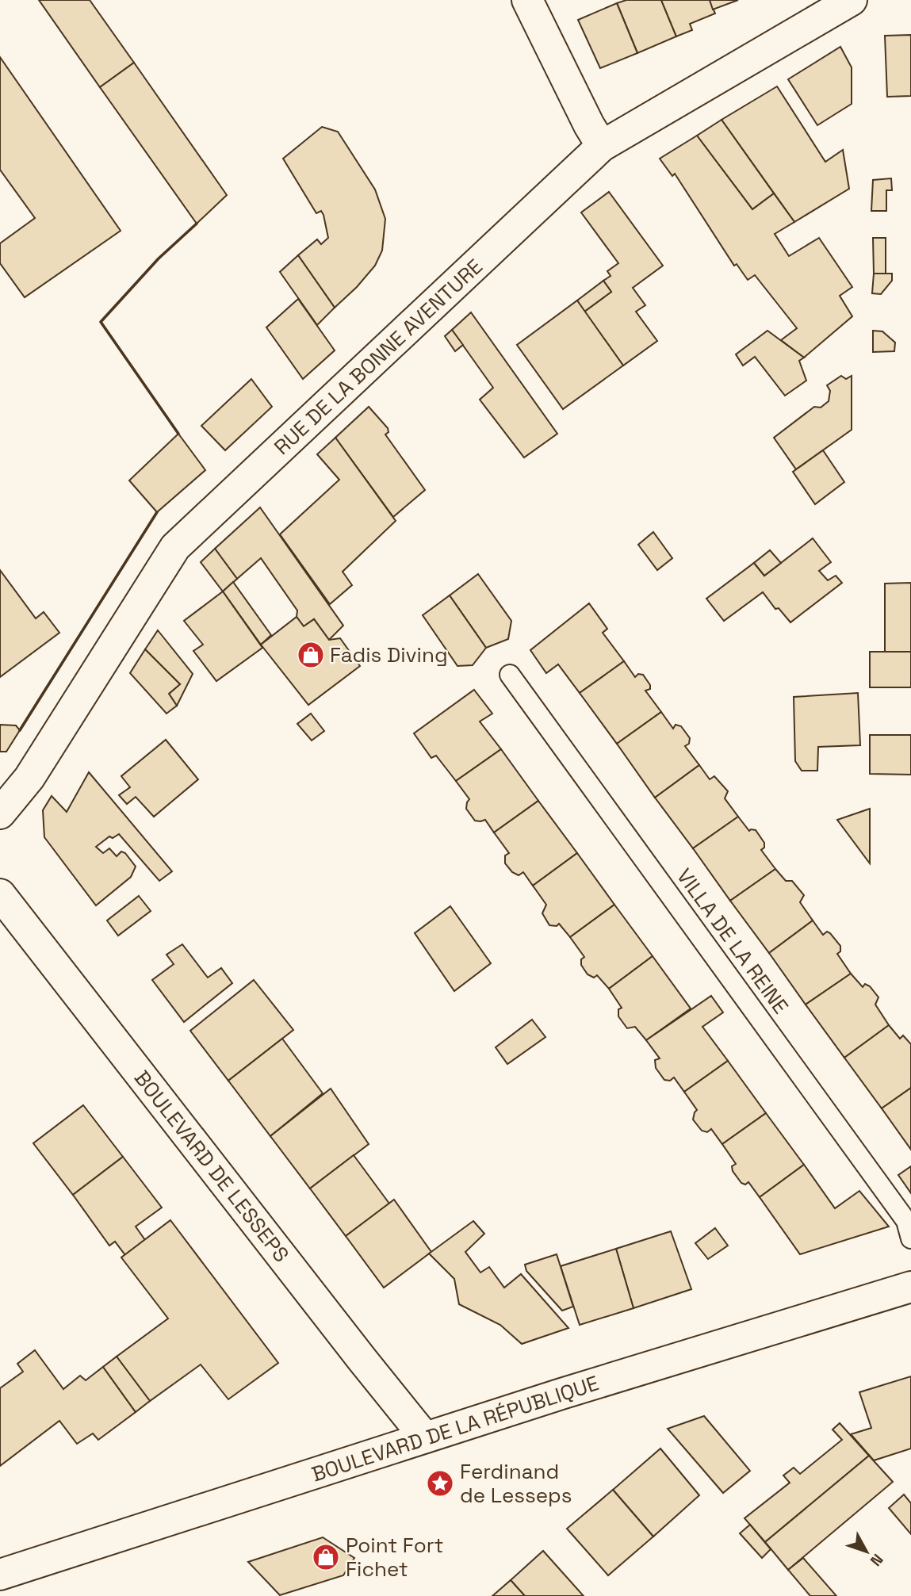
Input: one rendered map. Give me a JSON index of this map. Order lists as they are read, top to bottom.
{
  "streets": {
    "street": ["RUE DE LA BONNE AVENTURE", "BOULEVARD DE LESSEPS", "BOULEVARD DE LA RÉPUBLIQUE"],
    "lane": ["VILLA DE LA REINE"]
  },
  "crossings": [
    ["BOULEVARD DE LESSEPS", "BOULEVARD DE LA RÉPUBLIQUE"]
  ],
  "places": {
    "shop": ["Fadis Diving", "Point Fort Fichet"],
    "place": ["Ferdinand de Lesseps"]
  },
  "north": "bottom right"
}
